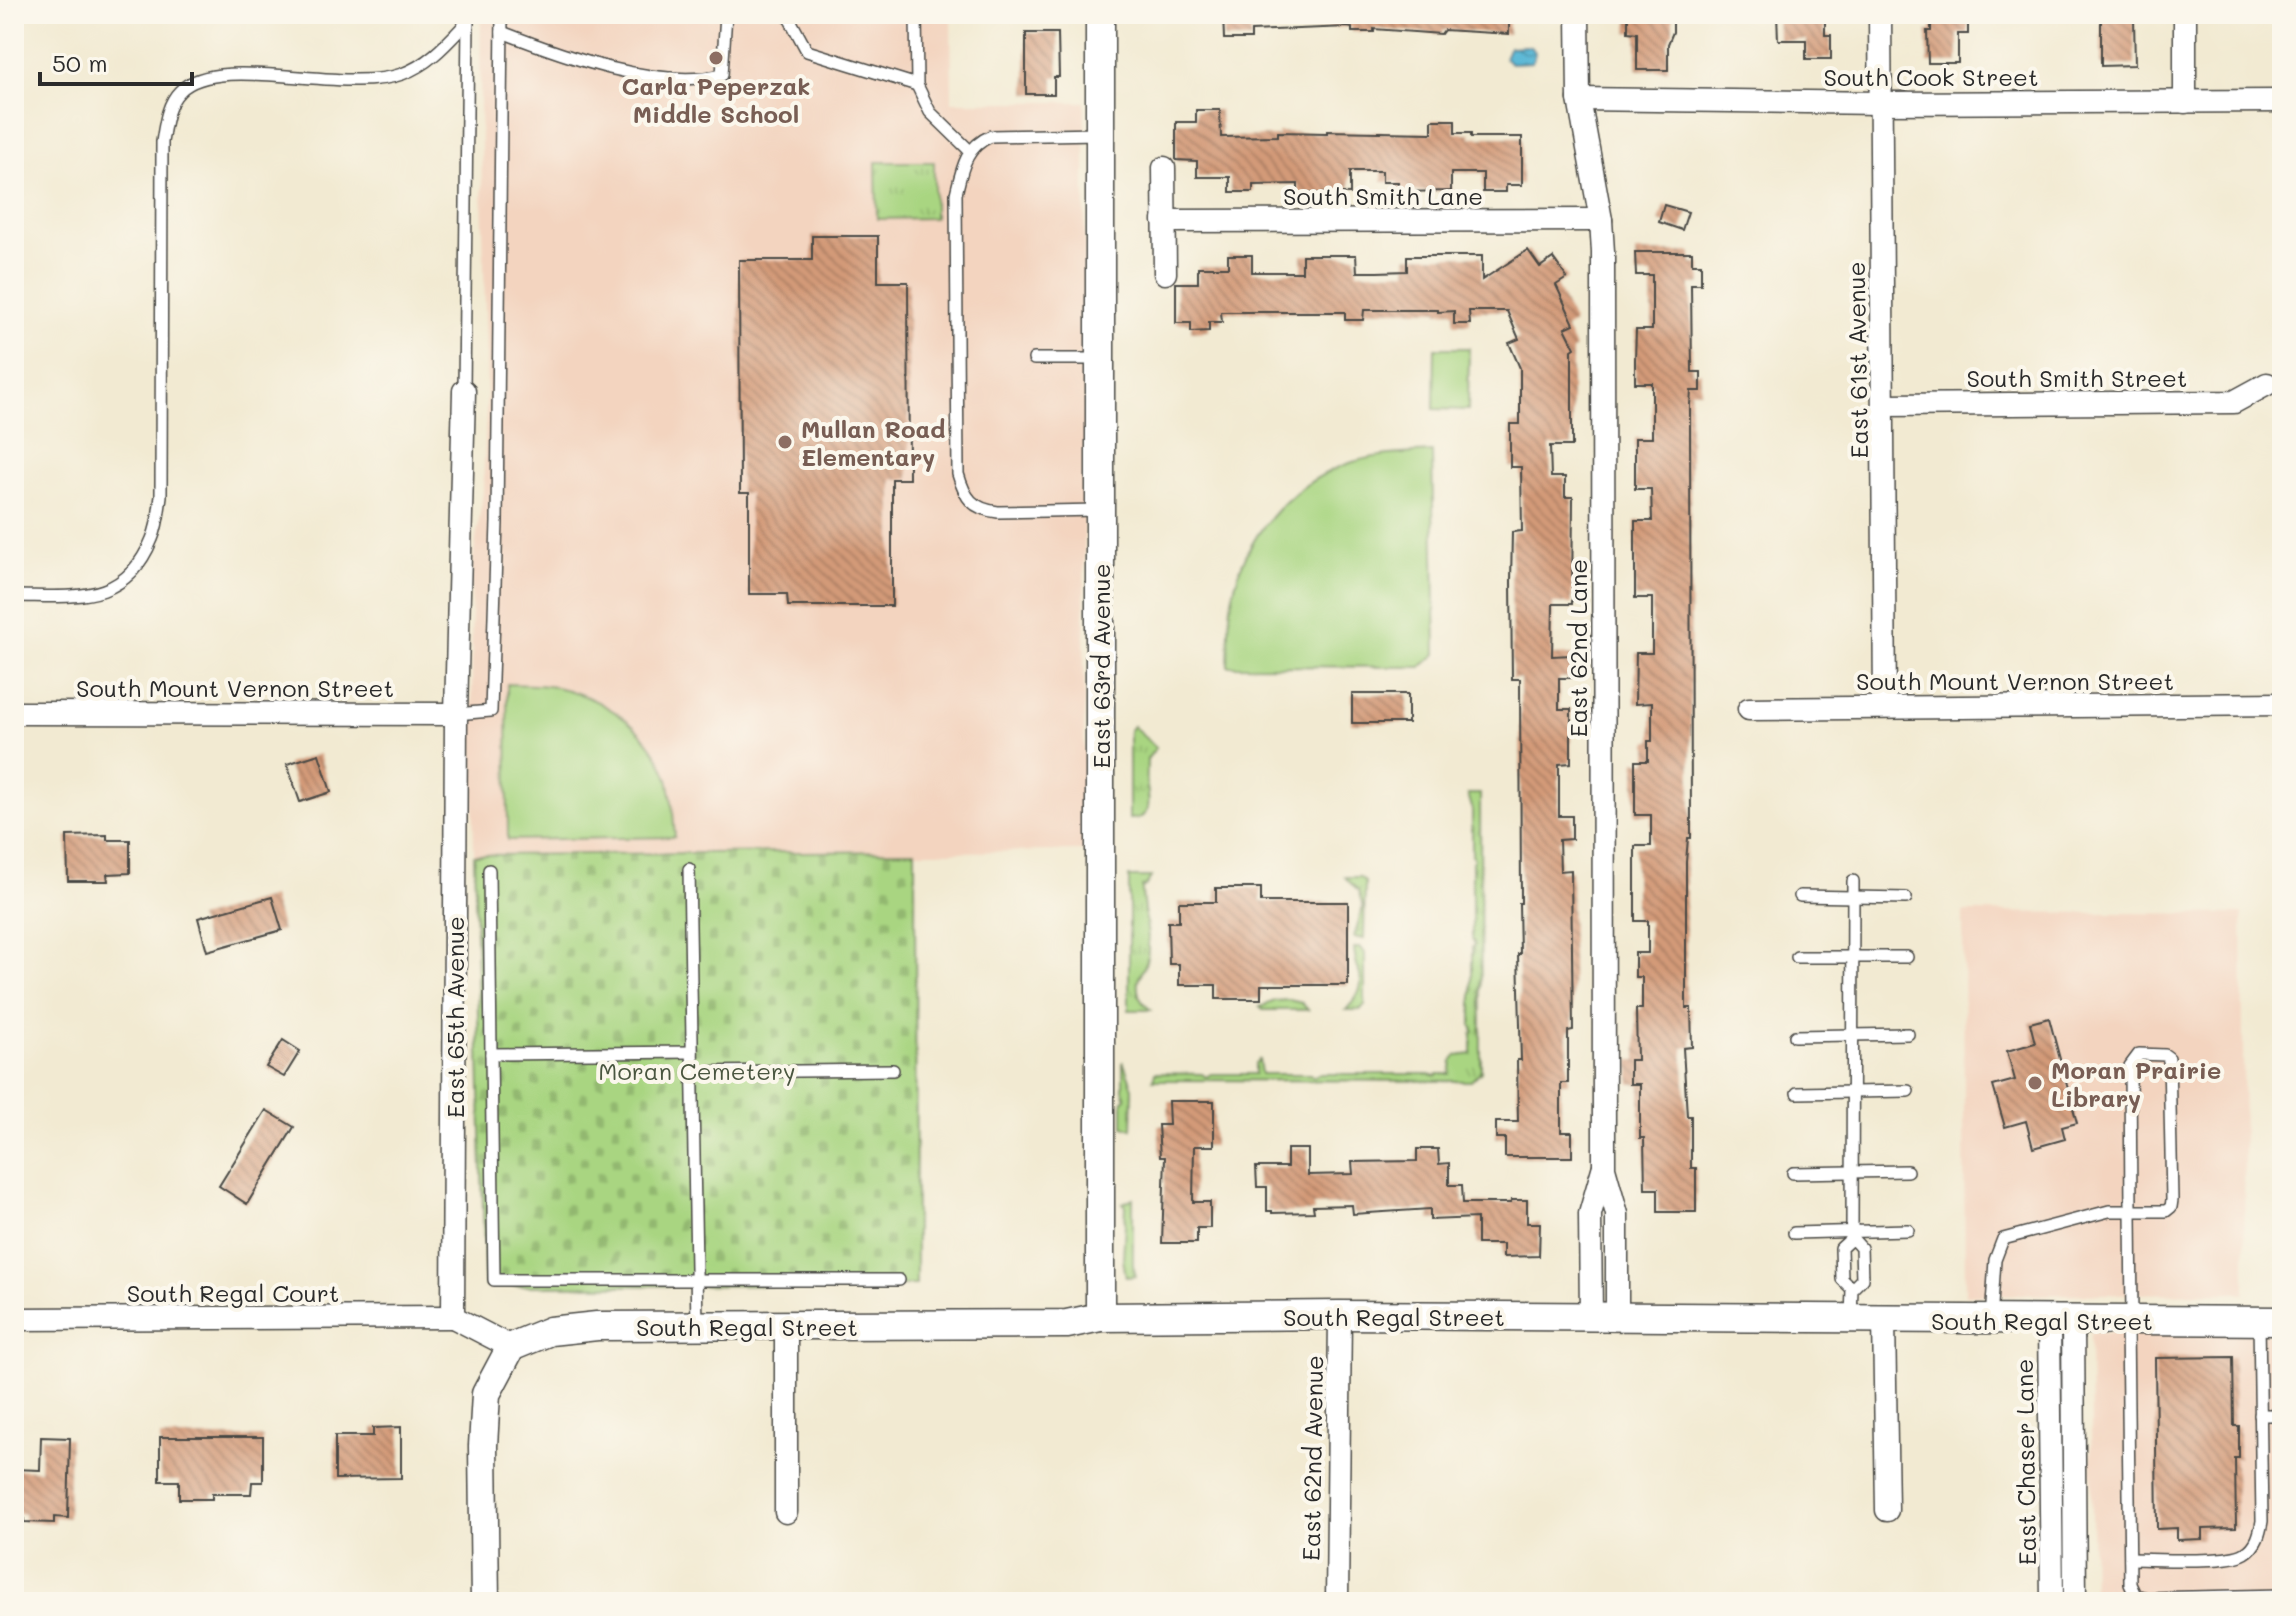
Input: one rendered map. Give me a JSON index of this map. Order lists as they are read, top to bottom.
{
  "streets": {
    "street": [
      "South Cook Street",
      "South Smith Lane",
      "East 61st Avenue",
      "South Smith Street",
      "East 62nd Lane",
      "East 63rd Avenue",
      "South Mount Vernon Street",
      "East 65th Avenue",
      "South Regal Court",
      "South Regal Street",
      "East 62nd Avenue",
      "East Chaser Lane"
    ]
  },
  "crossings": [
    ["South Cook Street", "East 61st Avenue"],
    ["South Cook Street", "East 62nd Lane"],
    ["South Smith Lane", "East 62nd Lane"],
    ["East 61st Avenue", "South Smith Street"],
    ["East 61st Avenue", "South Mount Vernon Street"],
    ["East 62nd Lane", "South Regal Street"],
    ["East 63rd Avenue", "South Regal Street"],
    ["South Mount Vernon Street", "East 65th Avenue"],
    ["East 65th Avenue", "South Regal Court"],
    ["South Regal Street", "East 62nd Avenue"],
    ["South Regal Street", "East Chaser Lane"]
  ],
  "parks": ["Moran Cemetery"],
  "places": ["Carla Peperzak Middle School", "Mullan Road Elementary", "Moran Prairie Library"],
  "scale_bar": "50 m"
}
